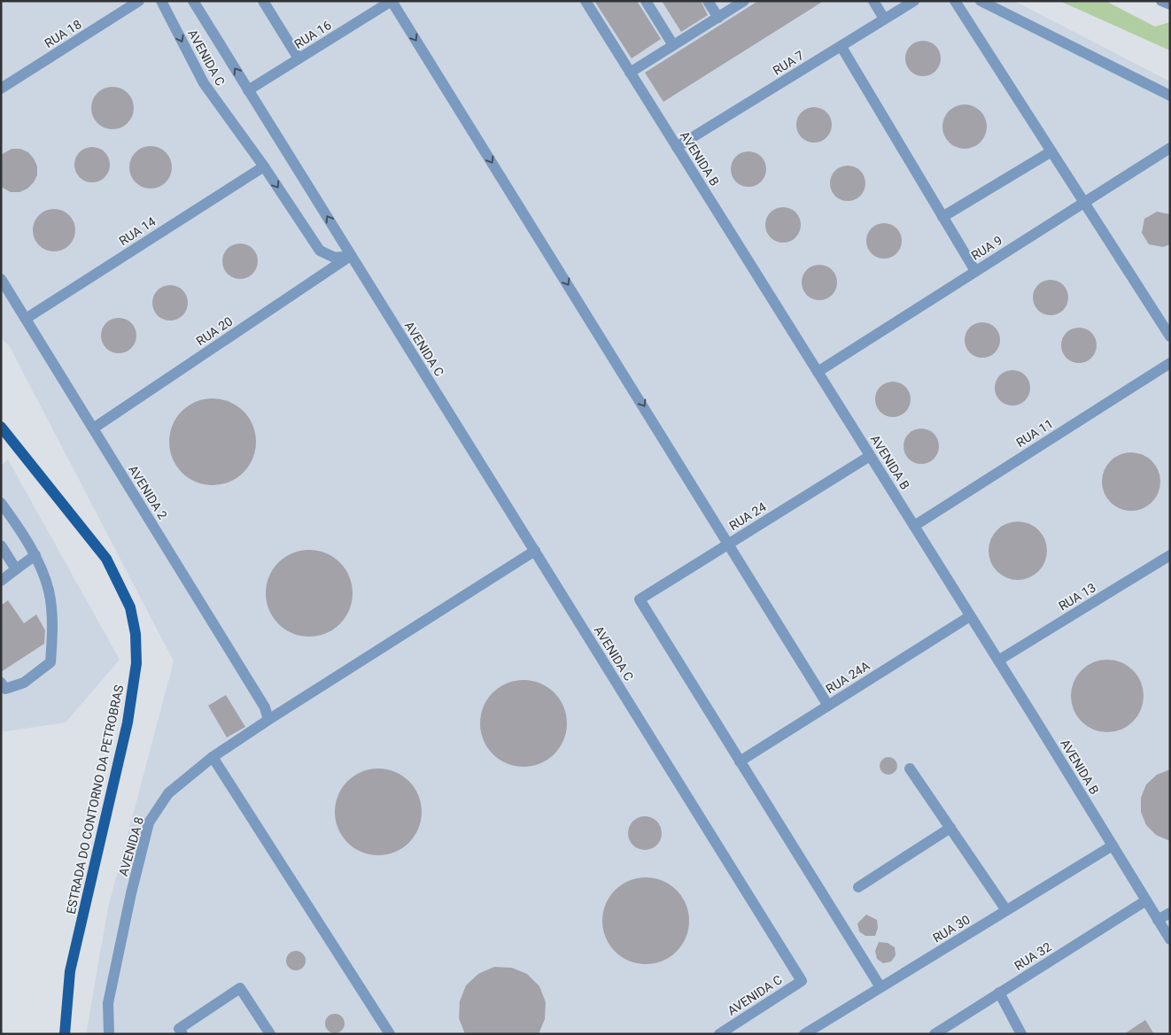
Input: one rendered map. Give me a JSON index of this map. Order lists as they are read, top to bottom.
{
  "streets": {
    "main road": ["ESTRADA DO CONTORNO DA PETROBRAS"],
    "lane": [
      "RUA 18",
      "RUA 16",
      "AVENIDA C",
      "RUA 7",
      "AVENIDA B",
      "RUA 14",
      "RUA 9",
      "RUA 20",
      "RUA 11",
      "AVENIDA 2",
      "RUA 24",
      "RUA 13",
      "RUA 24A",
      "AVENIDA 8",
      "RUA 30",
      "RUA 32"
    ]
  },
  "crossings": [
    ["RUA 16", "AVENIDA C"],
    ["AVENIDA C", "RUA 14"],
    ["AVENIDA C", "RUA 20"],
    ["AVENIDA C", "AVENIDA 8"],
    ["RUA 7", "AVENIDA B"],
    ["AVENIDA B", "RUA 9"],
    ["AVENIDA B", "RUA 11"],
    ["AVENIDA B", "RUA 24"],
    ["AVENIDA B", "RUA 13"],
    ["AVENIDA B", "RUA 24A"],
    ["AVENIDA B", "RUA 30"],
    ["AVENIDA B", "RUA 32"],
    ["RUA 14", "AVENIDA 2"],
    ["RUA 20", "AVENIDA 2"],
    ["AVENIDA 2", "AVENIDA 8"],
    ["RUA 24", "RUA 24A"]
  ]
}
